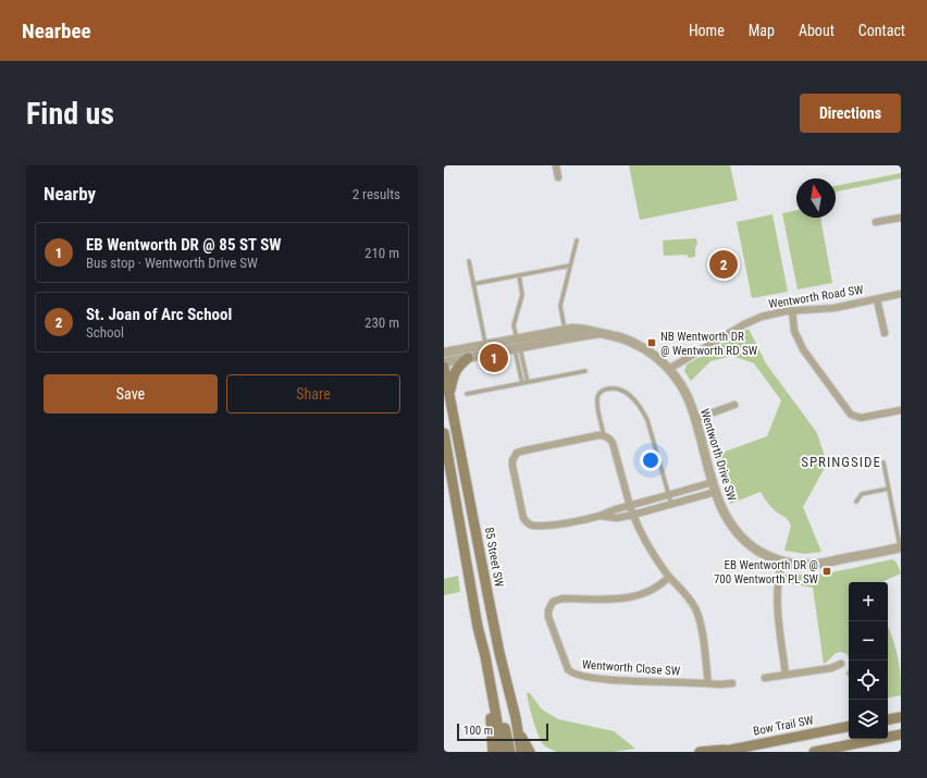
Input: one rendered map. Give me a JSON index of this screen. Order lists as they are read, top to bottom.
{
  "streets": {
    "main road": ["85 Street SW", "Bow Trail SW"],
    "street": ["Wentworth Road SW", "Wentworth Drive SW", "Wentworth Close SW"]
  },
  "crossings": [
    ["Wentworth Road SW", "Wentworth Drive SW"]
  ],
  "districts": ["SPRINGSIDE"],
  "places": {
    "transit": ["NB Wentworth DR @ Wentworth RD SW", "EB Wentworth DR @ 700 Wentworth PL SW"]
  },
  "scale_bar": "100 m",
  "north": "top",
  "page": {
    "header": "Nearbee",
    "nav": [
      "Home",
      "Map",
      "About",
      "Contact"
    ],
    "buttons": [
      "Directions",
      ["Save", "Share"]
    ],
    "title": "Find us",
    "heading": ["Nearby", "2 results"],
    "list": [
      {
        "mark": "1",
        "name": "EB Wentworth DR @ 85 ST SW",
        "note": "Bus stop · Wentworth Drive SW",
        "value": "210 m"
      },
      {
        "mark": "2",
        "name": "St. Joan of Arc School",
        "note": "School",
        "value": "230 m"
      }
    ],
    "pins": ["2", "1"],
    "map_buttons": ["+", "−"],
    "scale": "100 m"
  }
}
